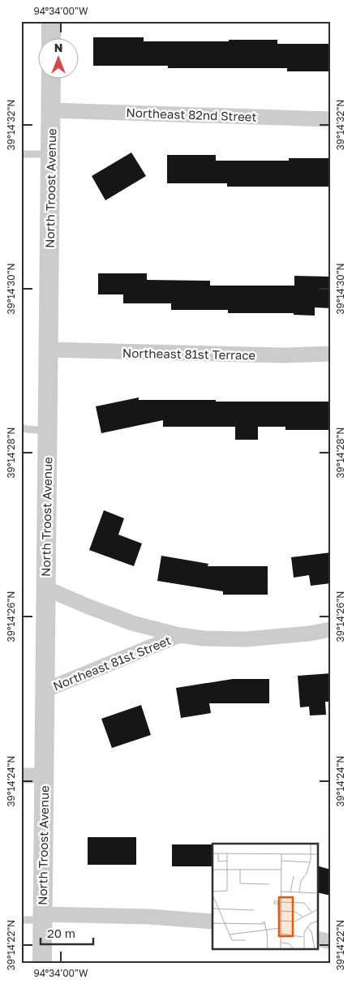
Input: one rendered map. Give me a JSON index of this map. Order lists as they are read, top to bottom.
{
  "streets": {
    "street": [
      "Northeast 82nd Street",
      "North Troost Avenue",
      "Northeast 81st Terrace",
      "Northeast 81st Street"
    ]
  },
  "crossings": [
    ["Northeast 82nd Street", "North Troost Avenue"],
    ["North Troost Avenue", "Northeast 81st Terrace"],
    ["North Troost Avenue", "Northeast 81st Street"]
  ],
  "scale_bar": "20 m",
  "north": "top",
  "coordinates": [
    "94°34'00\"W",
    "39°14'32\"N",
    "39°14'30\"N",
    "39°14'28\"N",
    "39°14'26\"N",
    "39°14'24\"N",
    "39°14'22\"N"
  ]
}
